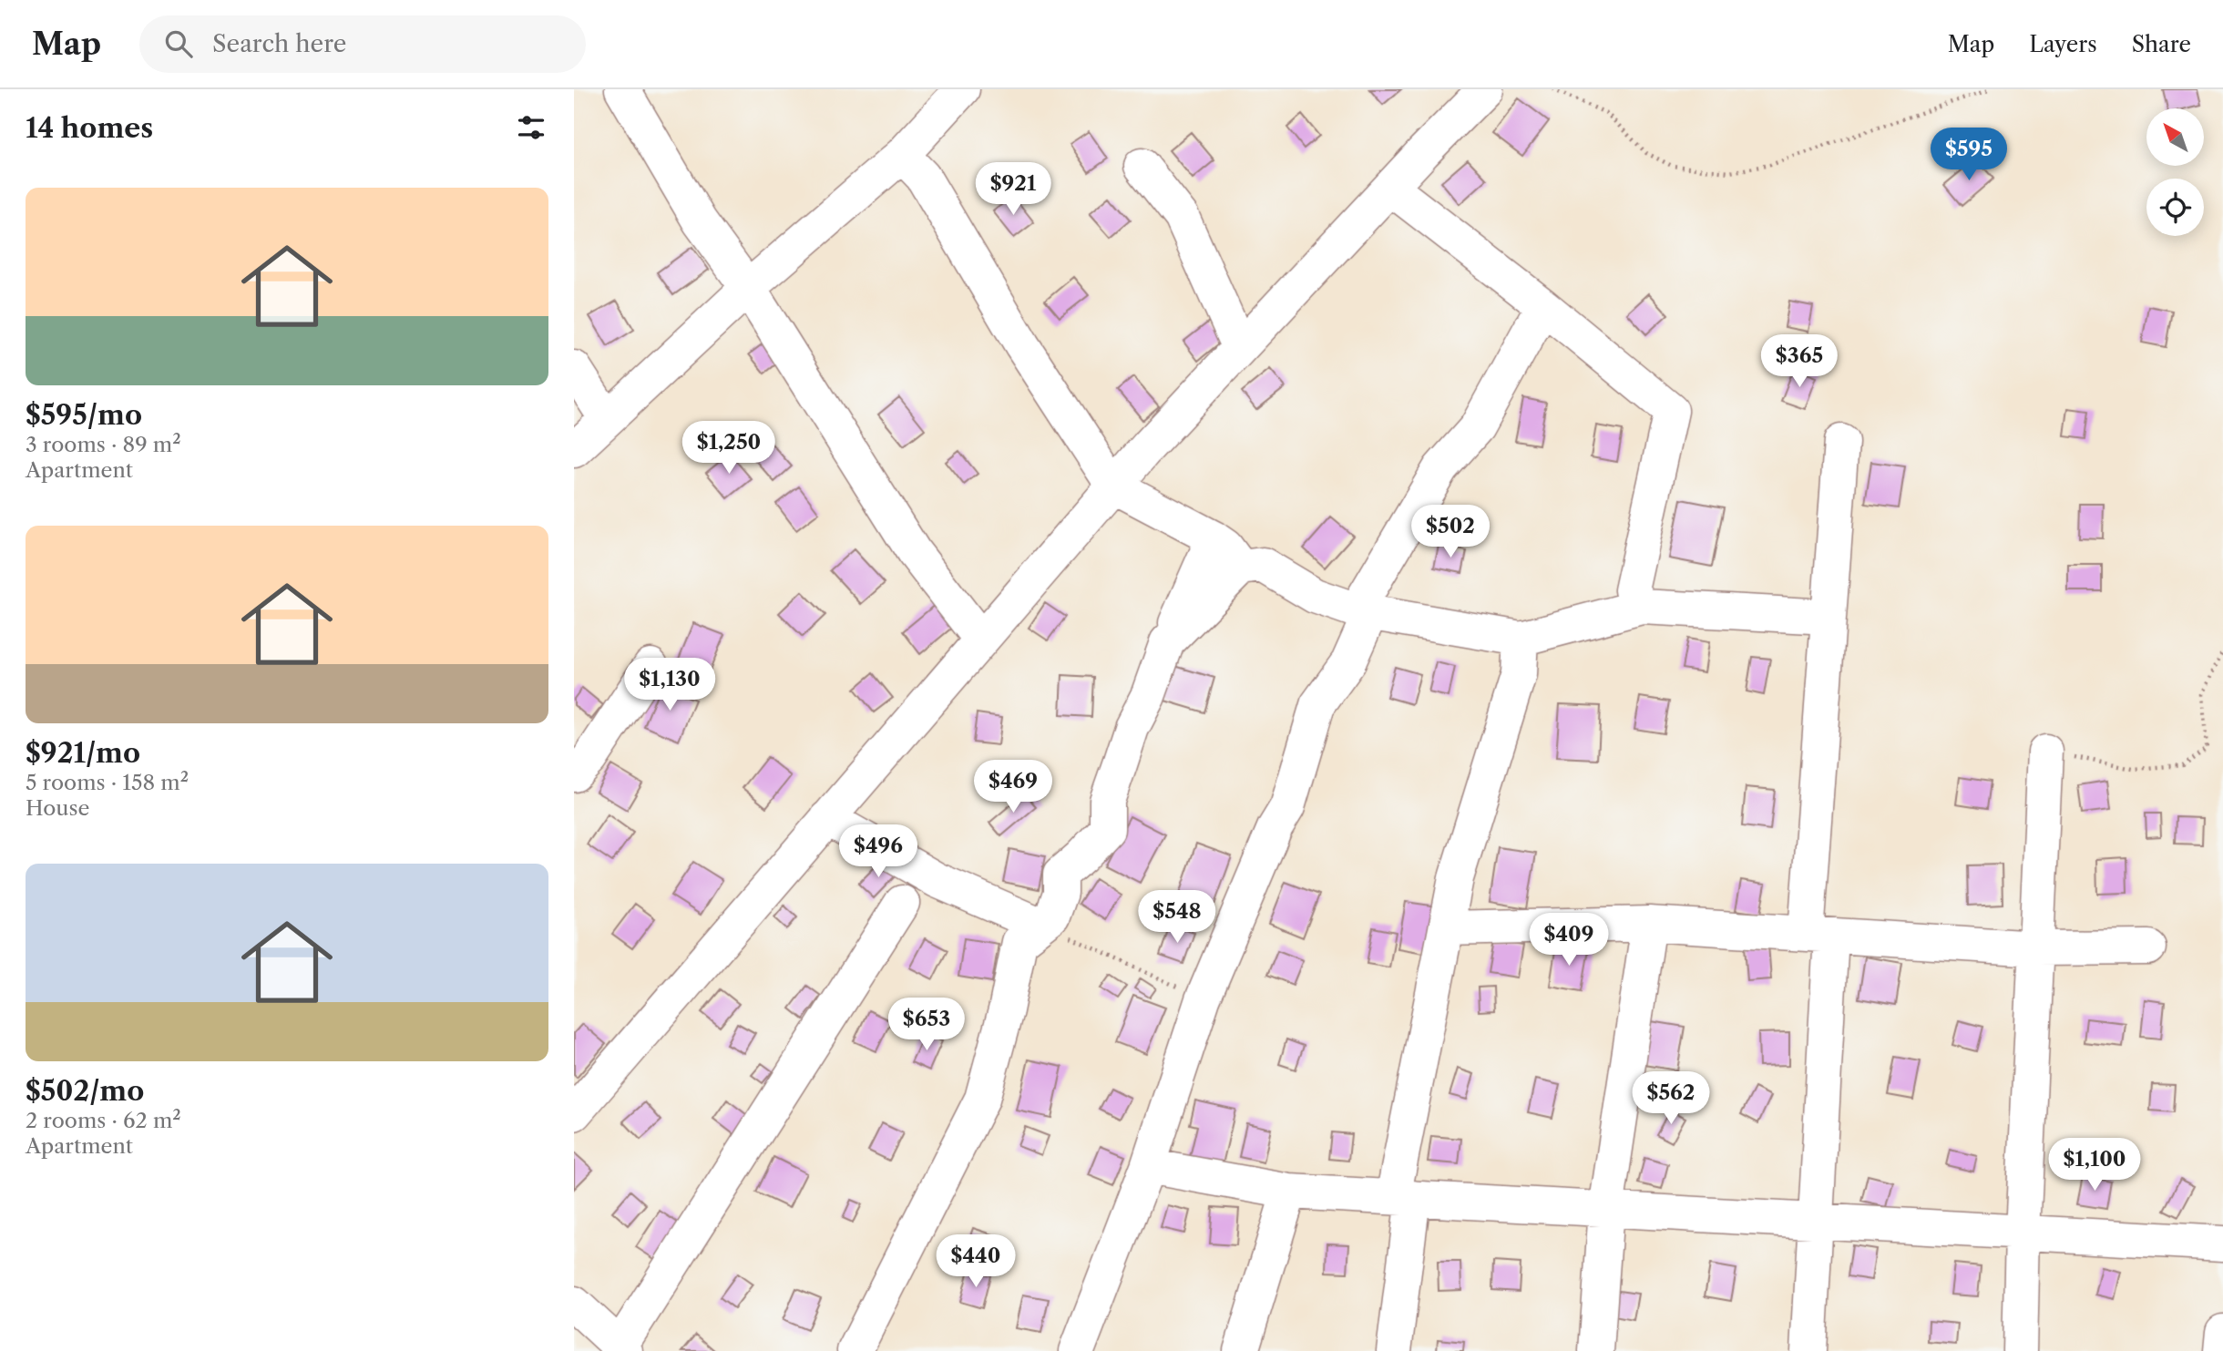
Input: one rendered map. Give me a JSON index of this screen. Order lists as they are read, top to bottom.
{
  "north": "top left",
  "page": {
    "header": "Map",
    "search": "Search here",
    "nav": ["Map", "Layers", "Share"],
    "heading": "14 homes",
    "price": [
      "$595",
      "$921",
      "$365",
      "$1,250",
      "$502",
      "$1,130",
      "$469",
      "$496",
      "$548",
      "$409",
      "$653",
      "$562",
      "$1,100",
      "$440"
    ],
    "list": [
      {
        "name": "$595/mo",
        "note": "3 rooms · 89 m² · Apartment"
      },
      {
        "name": "$921/mo",
        "note": "5 rooms · 158 m² · House"
      },
      {
        "name": "$502/mo",
        "note": "2 rooms · 62 m² · Apartment"
      }
    ]
  }
}
